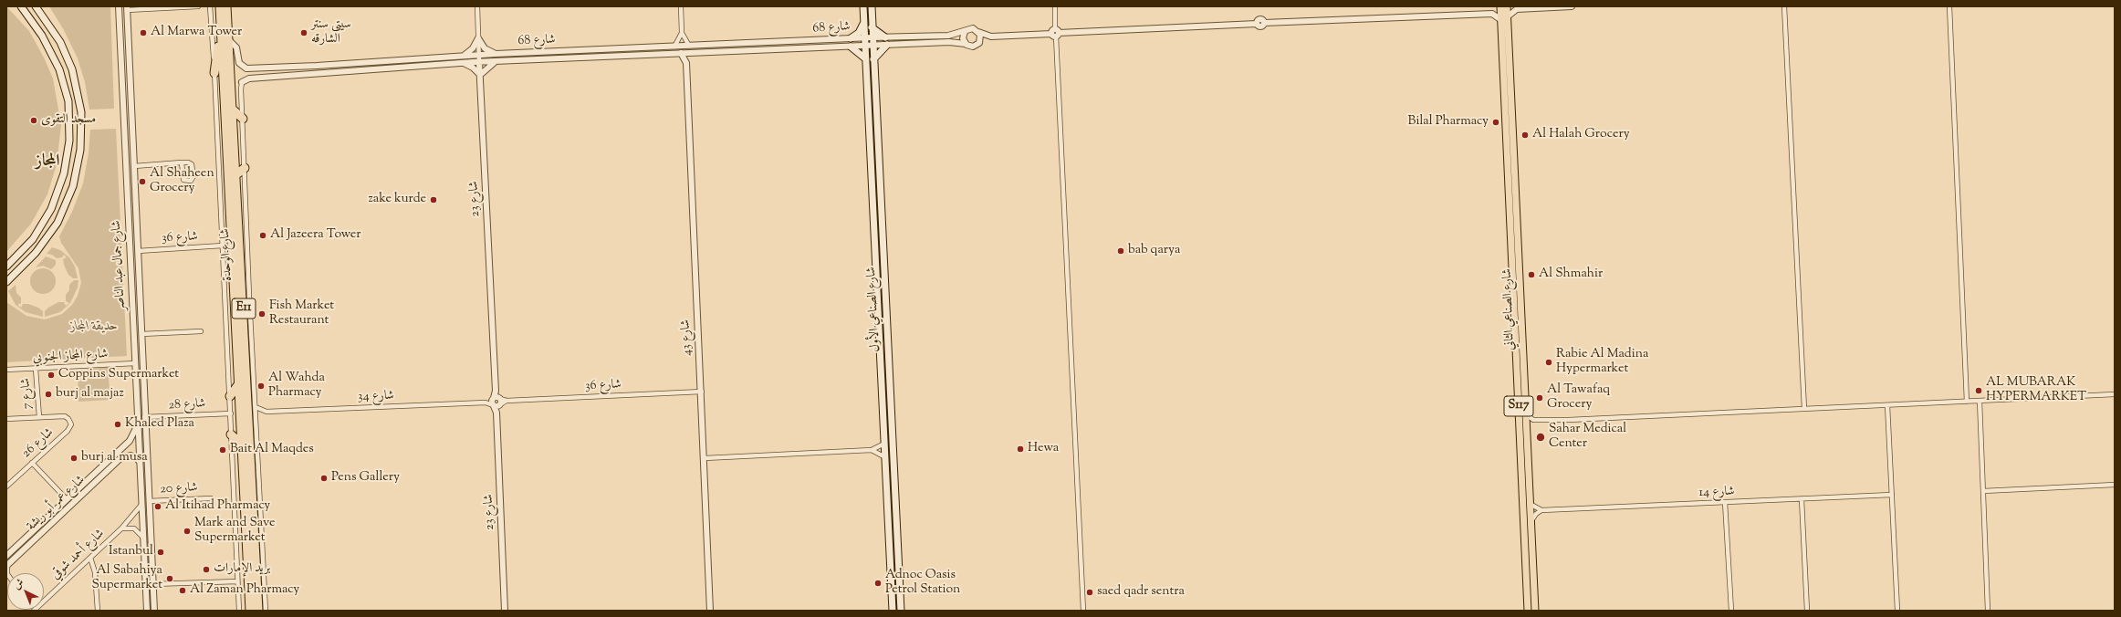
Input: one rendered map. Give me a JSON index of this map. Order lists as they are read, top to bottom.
{
  "streets": {
    "highway": ["شارع الوحدة", "E11"],
    "main road": ["شارع الصناعي الأول", "شارع الصناعي الثاني", "S117"],
    "street": [
      "شارع 68",
      "شارع 23",
      "شارع 36",
      "شارع جمال عبد الناصر",
      "شارع 43",
      "شارع المجاز الجنوبي",
      "شارع 7",
      "شارع 34",
      "شارع 28",
      "شارع 26",
      "شارع 20",
      "شارع 14",
      "شارع عمر أبو ريشة",
      "شارع أحمد شوقي"
    ]
  },
  "crossings": [
    ["شارع 68", "شارع 23"],
    ["شارع 68", "شارع الوحدة"],
    ["شارع 68", "شارع الصناعي الأول"],
    ["شارع 68", "شارع 43"],
    ["شارع 23", "شارع 36"],
    ["شارع 23", "شارع 34"],
    ["شارع 36", "شارع جمال عبد الناصر"],
    ["شارع 36", "شارع 43"],
    ["شارع 36", "شارع 34"],
    ["شارع جمال عبد الناصر", "شارع المجاز الجنوبي"],
    ["شارع جمال عبد الناصر", "شارع 28"],
    ["شارع جمال عبد الناصر", "شارع 20"],
    ["شارع جمال عبد الناصر", "شارع عمر أبو ريشة"],
    ["شارع جمال عبد الناصر", "شارع أحمد شوقي"],
    ["شارع المجاز الجنوبي", "شارع 7"],
    ["شارع 7", "شارع 26"]
  ],
  "districts": ["المجاز"],
  "parks": ["حديقة المجاز"],
  "places": [
    "Al Marwa Tower",
    "سيتي سنتر الشارقه",
    "مسجد التقوى",
    "Bilal Pharmacy",
    "Al Halah Grocery",
    "Al Shaheen Grocery",
    "zake kurde",
    "Al Jazeera Tower",
    "bab qarya",
    "Al Shmahir",
    "Fish Market Restaurant",
    "Rabie Al Madina Hypermarket",
    "Coppins Supermarket",
    "Al Wahda Pharmacy",
    "AL MUBARAK HYPERMARKET",
    "burj al majaz",
    "Al Tawafaq Grocery",
    "Khaled Plaza",
    "Sahar Medical Center",
    "Hewa",
    "Bait Al Maqdes",
    "burj al musa",
    "Pens Gallery",
    "Al Itihad Pharmacy",
    "Mark and Save Supermarket",
    "Istanbul",
    "بريد الإمارات",
    "Al Sabahiya Supermarket",
    "Adnoc Oasis Petrol Station",
    "Al Zaman Pharmacy",
    "saed qadr sentra"
  ],
  "north": "top left"
}
